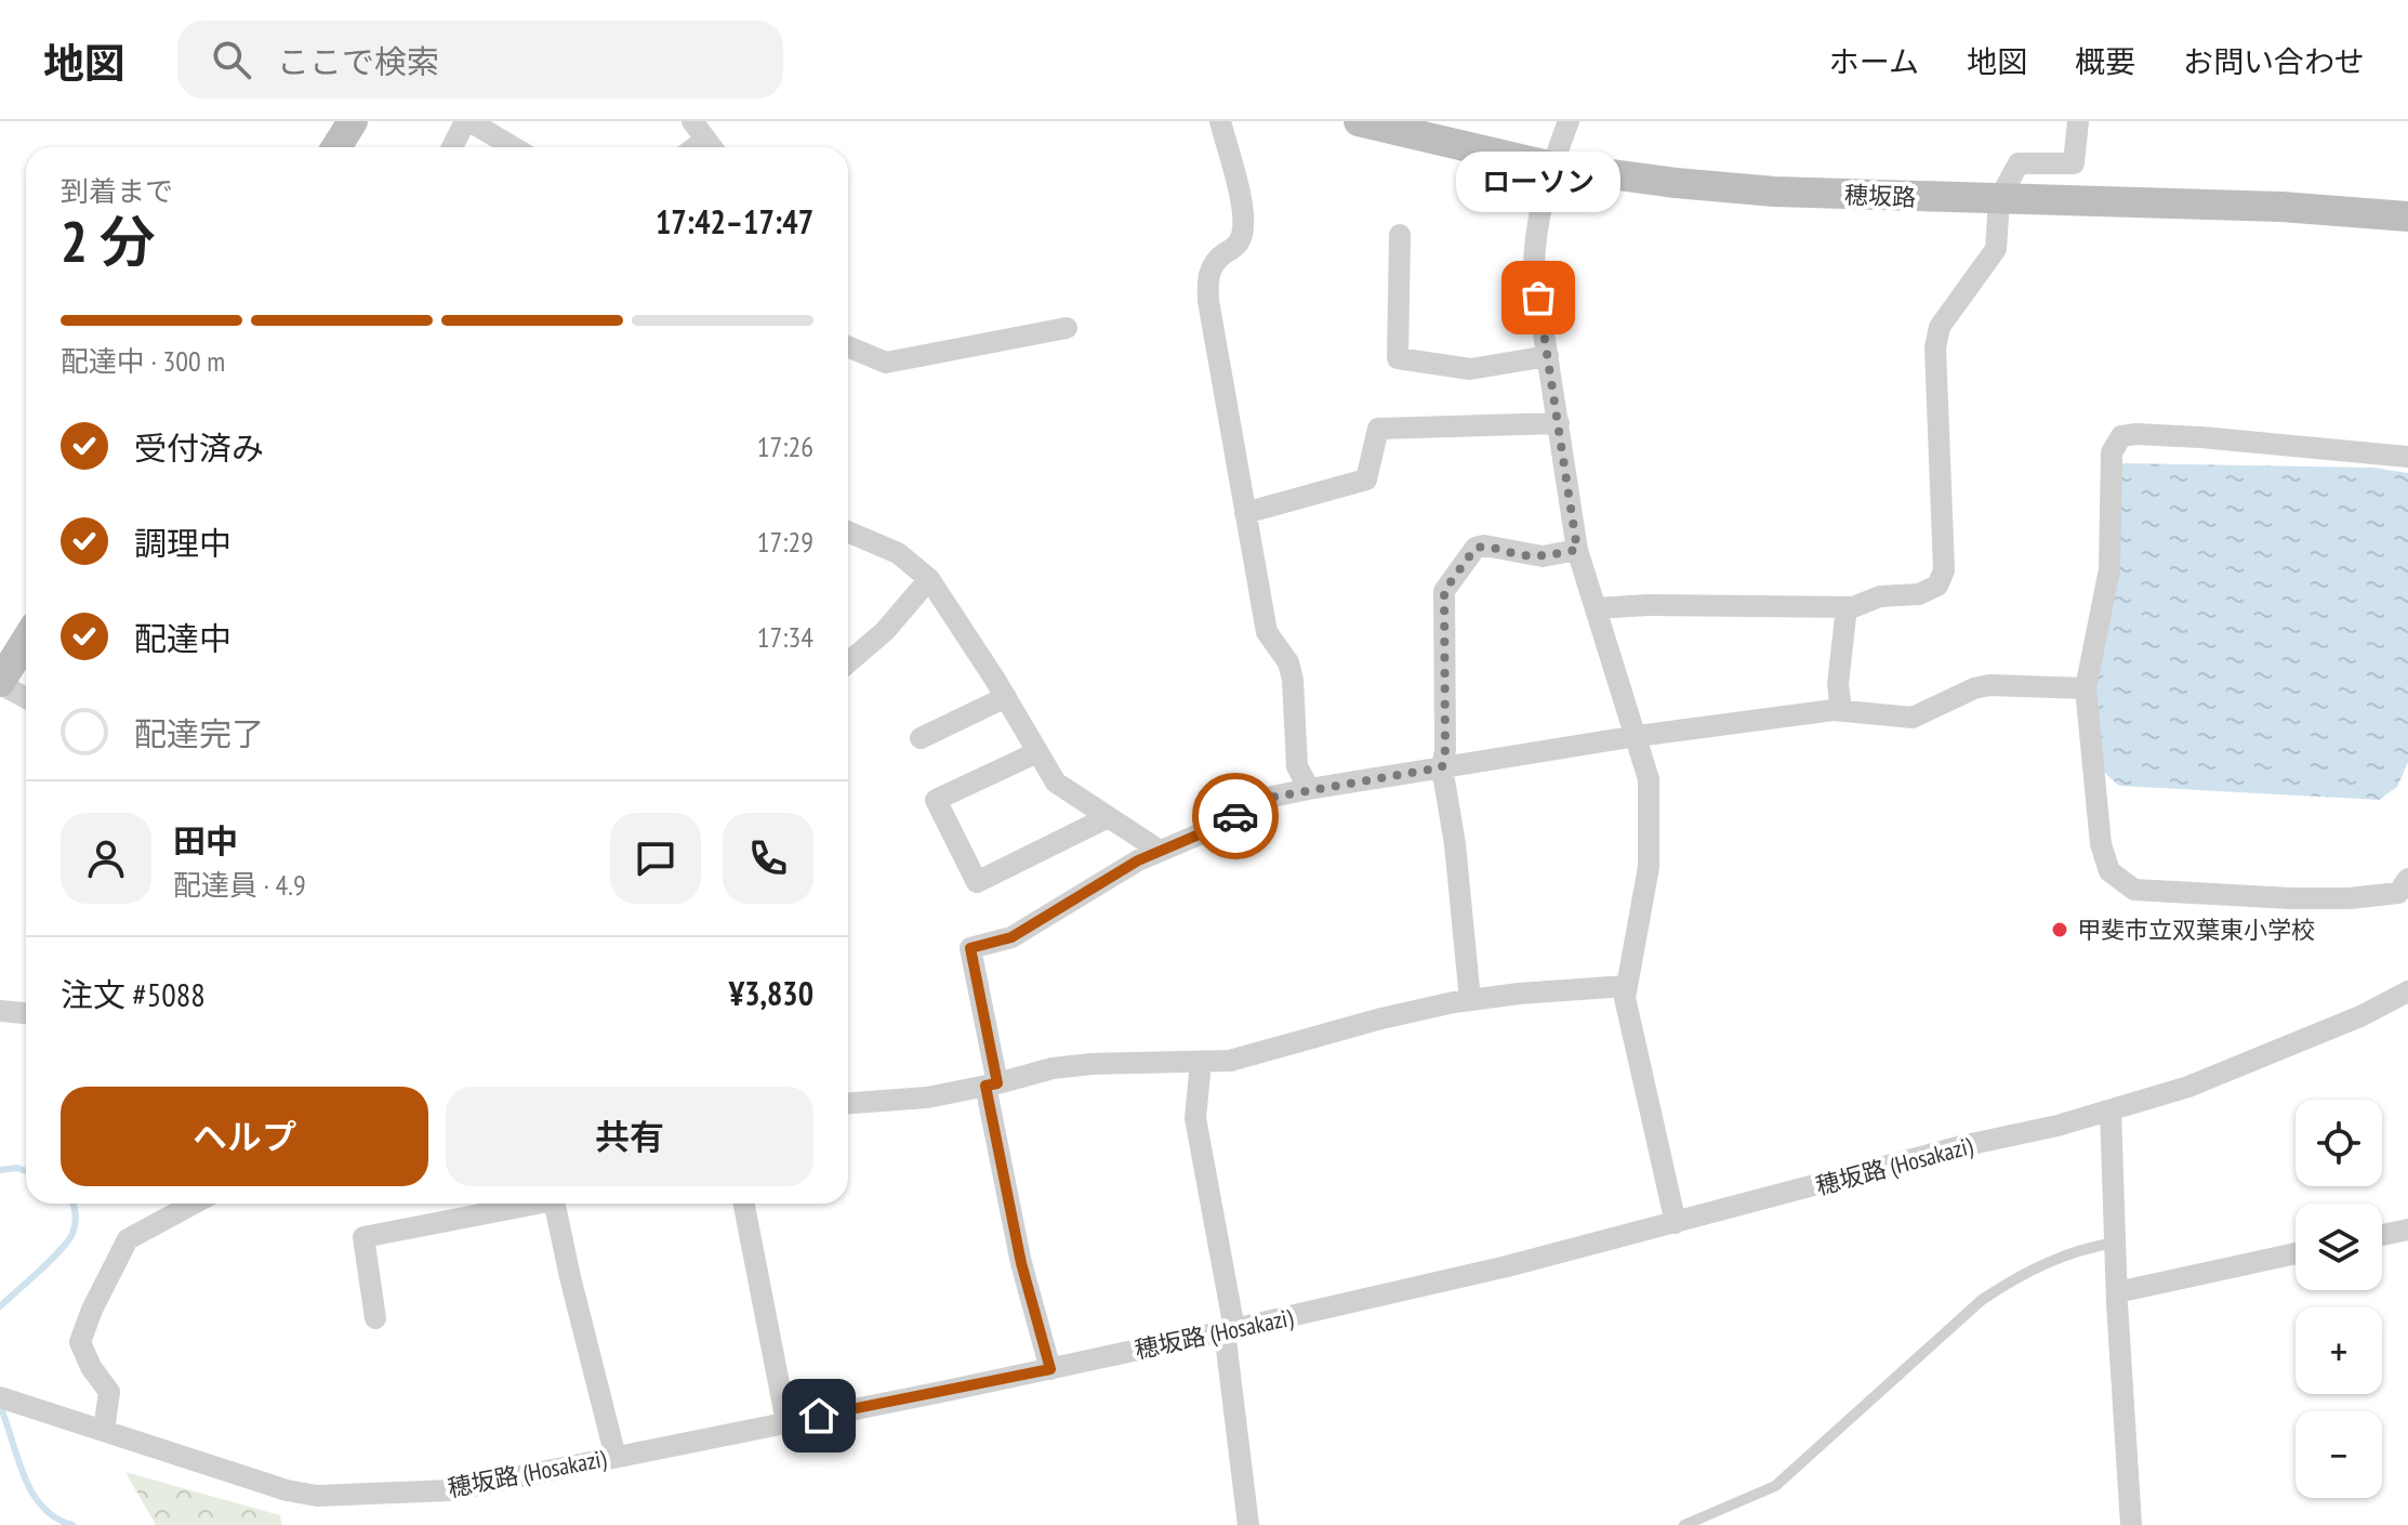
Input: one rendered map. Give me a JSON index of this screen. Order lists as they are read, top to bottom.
{
  "streets": {
    "main road": ["穂坂路"],
    "street": ["穂坂路 (Hosakazi)"]
  },
  "places": ["ローソン", "甲斐市立双葉東小学校"],
  "page": {
    "header": "地図",
    "search": "ここで検索",
    "nav": [
      "ホーム",
      "地図",
      "概要",
      "お問い合わせ"
    ],
    "heading": ["2 分", "到着まで", "17:42–17:47"],
    "panel": [
      "田中",
      "配達員 · 4.9",
      "注文 #5088",
      "¥3,830"
    ],
    "bubble": "ローソン",
    "bar": "配達中 · 300 m",
    "list": [
      ["受付済み", "17:26"],
      ["調理中", "17:29"],
      ["配達中", "17:34"],
      "配達完了"
    ],
    "buttons": ["ヘルプ", "共有"],
    "map_buttons": ["+", "−"]
  }
}
